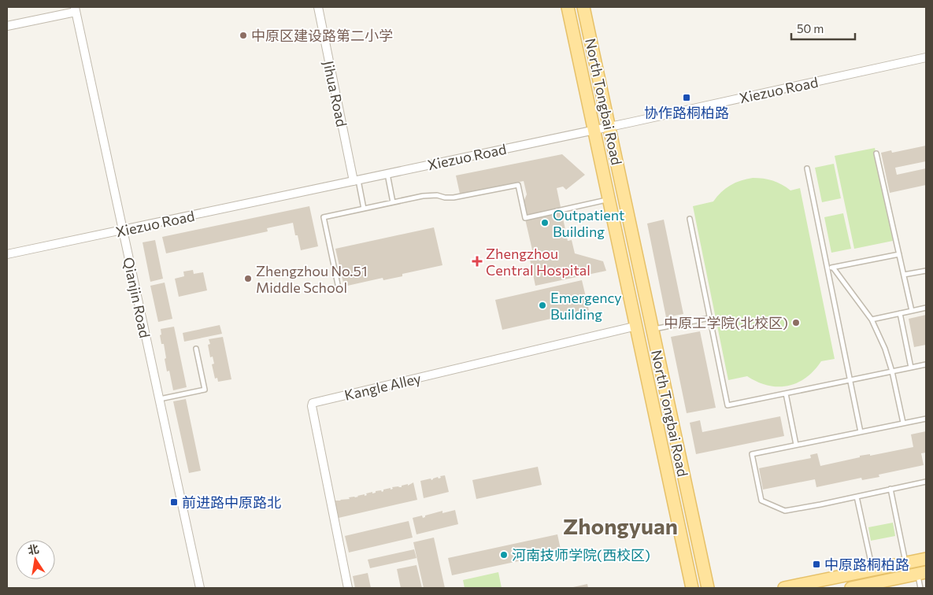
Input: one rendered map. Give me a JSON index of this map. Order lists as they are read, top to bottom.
{
  "streets": {
    "main road": ["North Tongbai Road"],
    "street": [
      "Xiezuo Road",
      "Jihua Road",
      "Qianjin Road",
      "Kangle Alley"
    ]
  },
  "crossings": [
    ["Xiezuo Road", "Jihua Road"],
    ["Xiezuo Road", "North Tongbai Road"],
    ["Xiezuo Road", "Qianjin Road"],
    ["North Tongbai Road", "Kangle Alley"]
  ],
  "districts": ["Zhongyuan"],
  "places": {
    "other": [
      "中原区建设路第二小学",
      "Outpatient Building",
      "Zhengzhou No.51 Middle School",
      "Emergency Building",
      "中原工学院(北校区)",
      "河南技师学院(西校区)"
    ],
    "transit": ["协作路桐柏路", "前进路中原路北", "中原路桐柏路"],
    "health": ["Zhengzhou Central Hospital"]
  },
  "scale_bar": "50 m",
  "north": "top"
}
